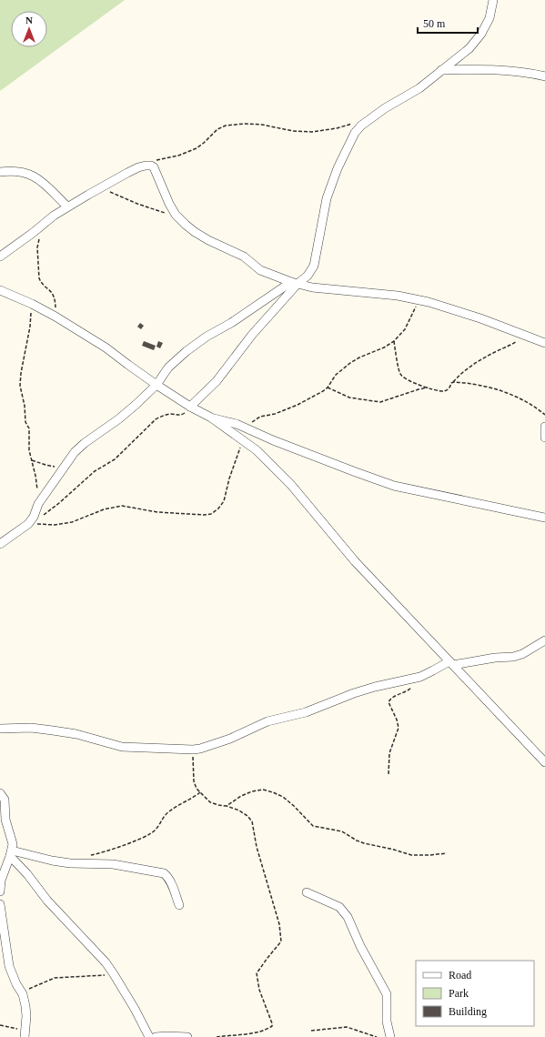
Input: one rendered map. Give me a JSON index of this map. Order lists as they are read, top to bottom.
{
  "legend": ["Road", "Park", "Building"],
  "scale_bar": "50 m",
  "north": "top"
}
